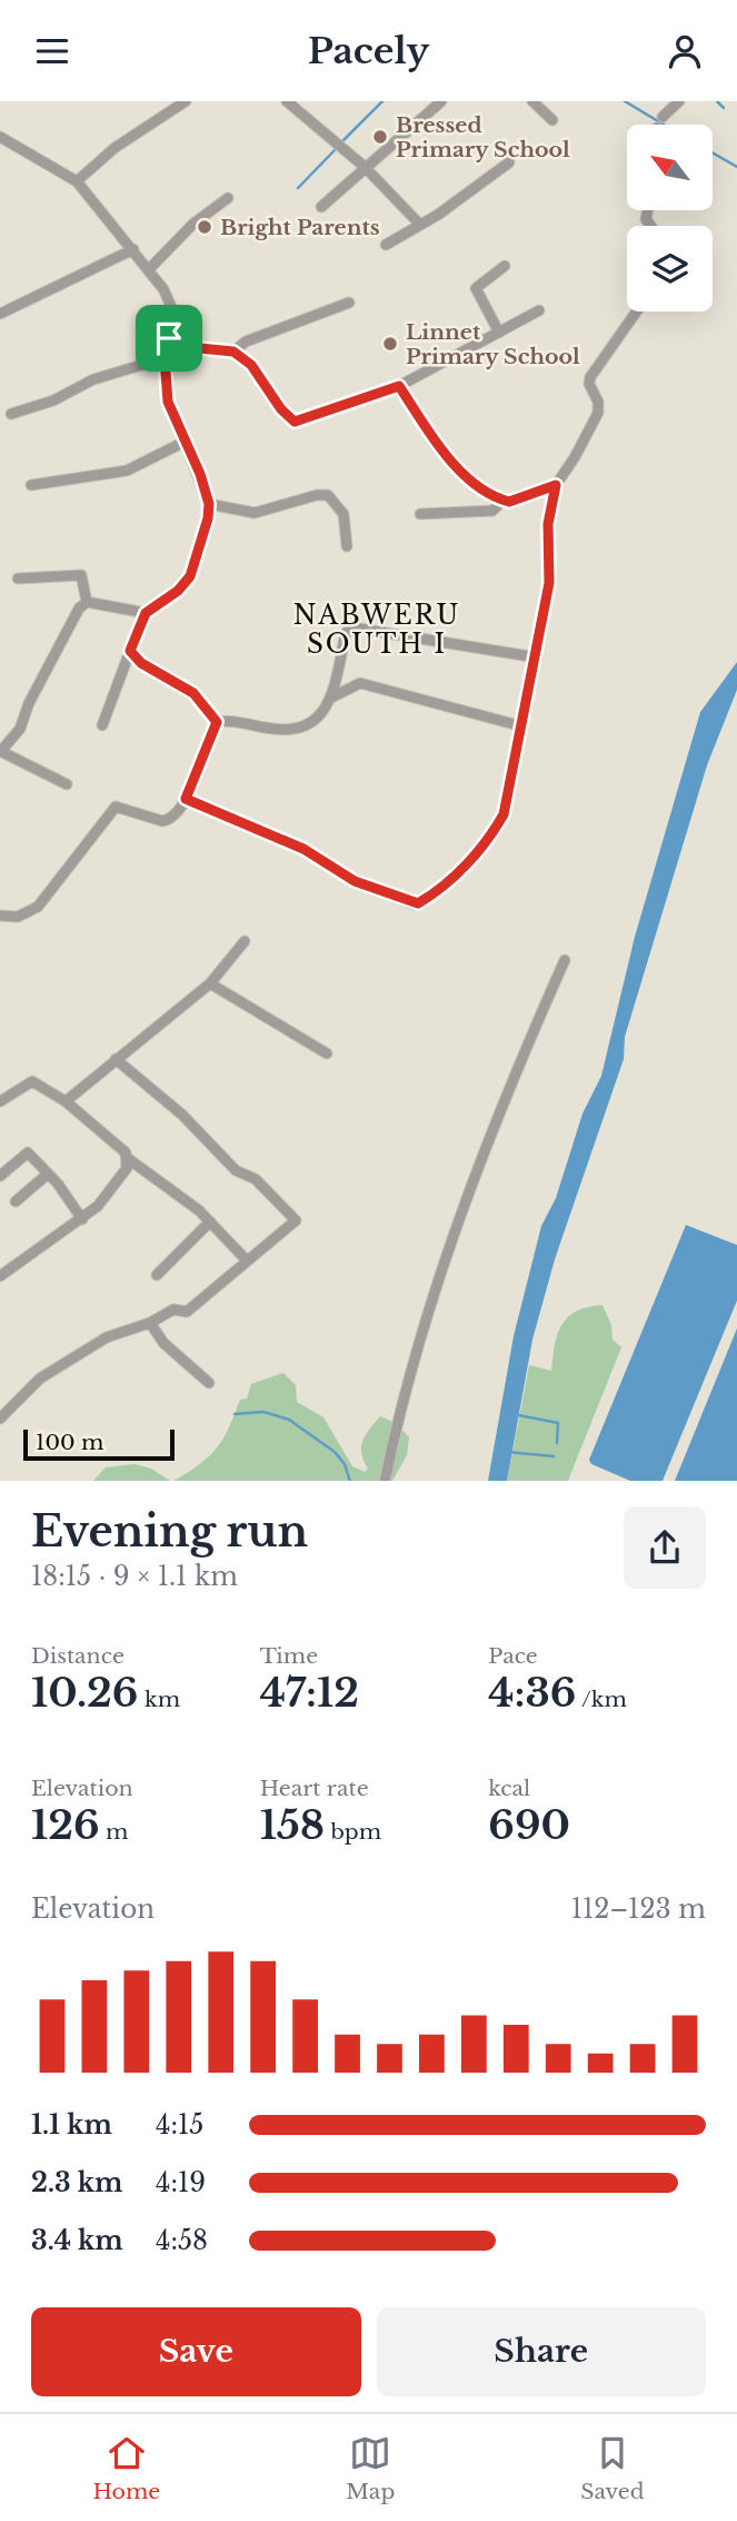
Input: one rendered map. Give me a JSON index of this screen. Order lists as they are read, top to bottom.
{
  "districts": ["NABWERU SOUTH I"],
  "places": ["Bressed Primary School", "Bright Parents", "Linnet Primary School"],
  "scale_bar": "100 m",
  "north": "top left",
  "page": {
    "header": "Pacely",
    "scale": "100 m",
    "heading": ["Evening run", "18:15 · 9 × 1.1 km"],
    "stats": [
      ["Distance", "10.26 km"],
      ["Time", "47:12"],
      ["Pace", "4:36 /km"],
      ["Elevation", "126 m"],
      ["Heart rate", "158 bpm"],
      ["kcal", "690"]
    ],
    "chart": ["Elevation", "112–123 m"],
    "list": [
      {
        "name": "1.1 km",
        "note": "4:15"
      },
      {
        "name": "2.3 km",
        "note": "4:19"
      },
      {
        "name": "3.4 km",
        "note": "4:58"
      }
    ],
    "buttons": ["Save", "Share"],
    "tabs": ["Home", "Map", "Saved"]
  }
}
